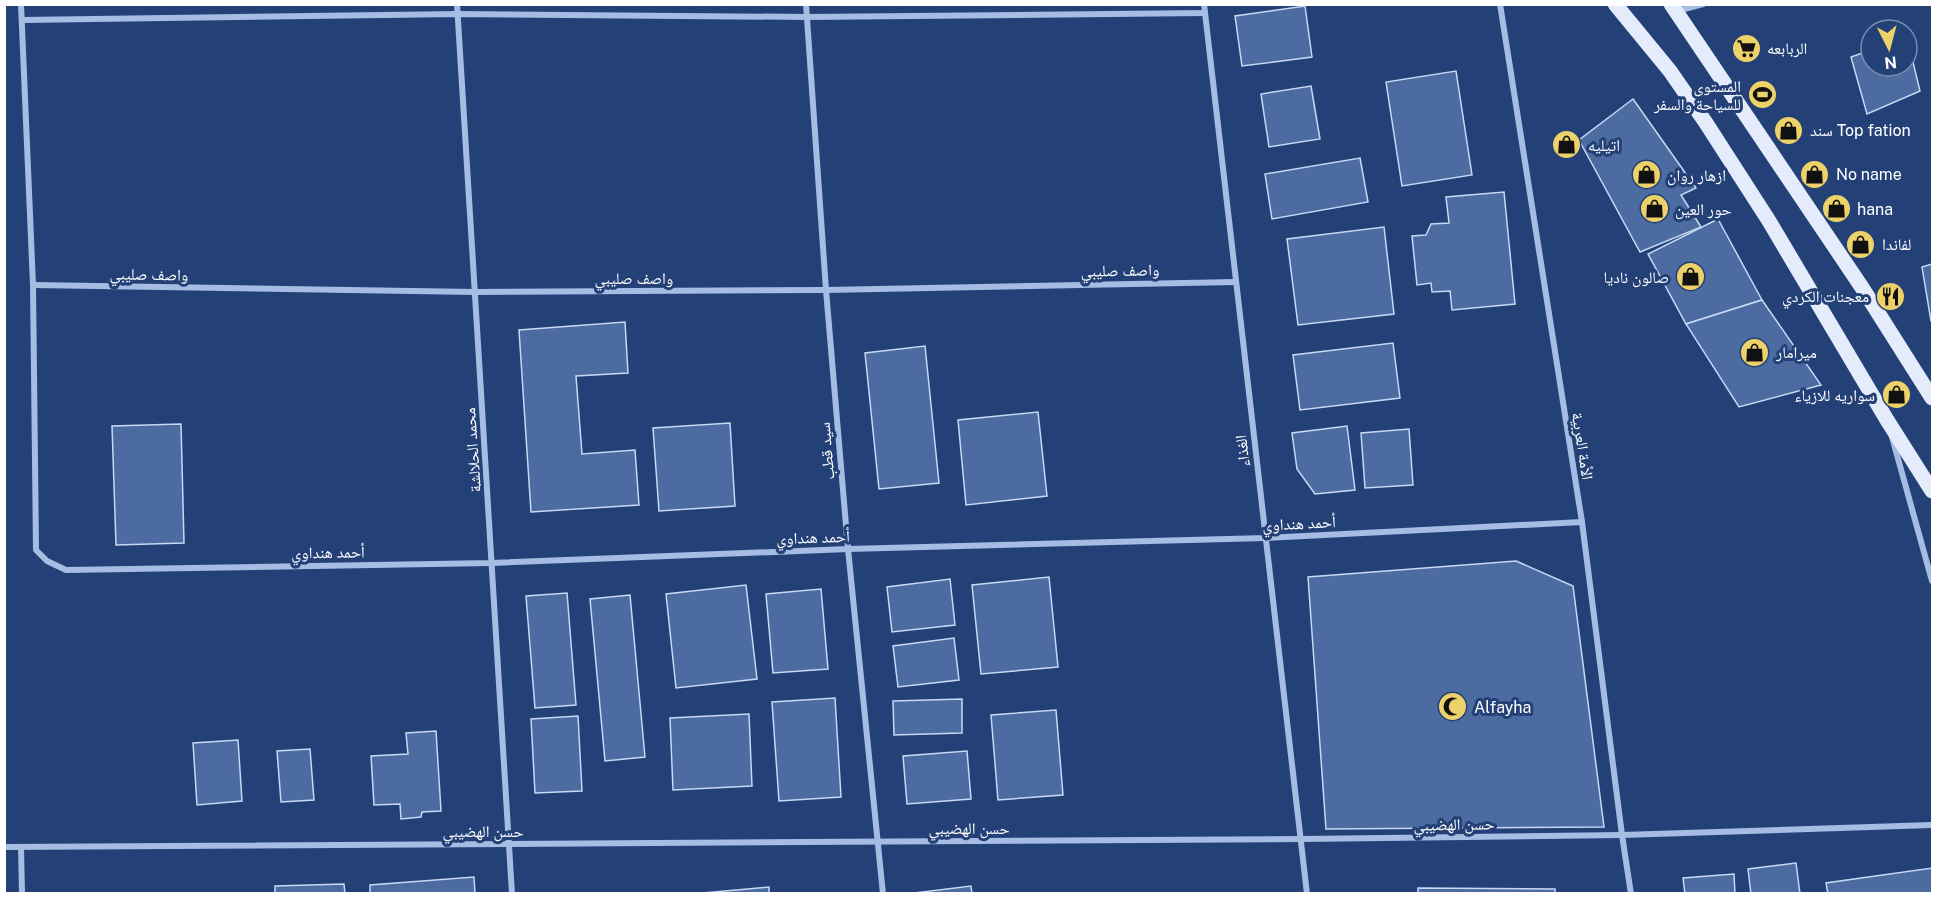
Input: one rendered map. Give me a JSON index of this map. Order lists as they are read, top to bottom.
{
  "streets": {
    "street": [
      "واصف صليبي",
      "الأمة العربية",
      "محمد الحلالشة",
      "سيد قطب",
      "الغذاء",
      "أحمد هنداوي",
      "حسن الهضيبي"
    ]
  },
  "crossings": [
    ["واصف صليبي", "محمد الحلالشة"],
    ["واصف صليبي", "سيد قطب"],
    ["واصف صليبي", "الغذاء"],
    ["واصف صليبي", "أحمد هنداوي"],
    ["الأمة العربية", "أحمد هنداوي"],
    ["الأمة العربية", "حسن الهضيبي"],
    ["محمد الحلالشة", "أحمد هنداوي"],
    ["محمد الحلالشة", "حسن الهضيبي"],
    ["سيد قطب", "أحمد هنداوي"],
    ["سيد قطب", "حسن الهضيبي"],
    ["الغذاء", "أحمد هنداوي"],
    ["الغذاء", "حسن الهضيبي"]
  ],
  "places": {
    "supermarket": ["الربابعه"],
    "sports": ["المستوى للسياحة والسفر"],
    "shop": [
      "سند Top fation",
      "اتيليه",
      "No name",
      "ازهار روان",
      "حور العين",
      "hana",
      "لفاندا",
      "صالون ناديا",
      "ميرامار",
      "سواريه للازياء"
    ],
    "restaurant": ["معجنات الكردي"],
    "mosque": ["Alfayha"]
  },
  "north": "bottom"
}
